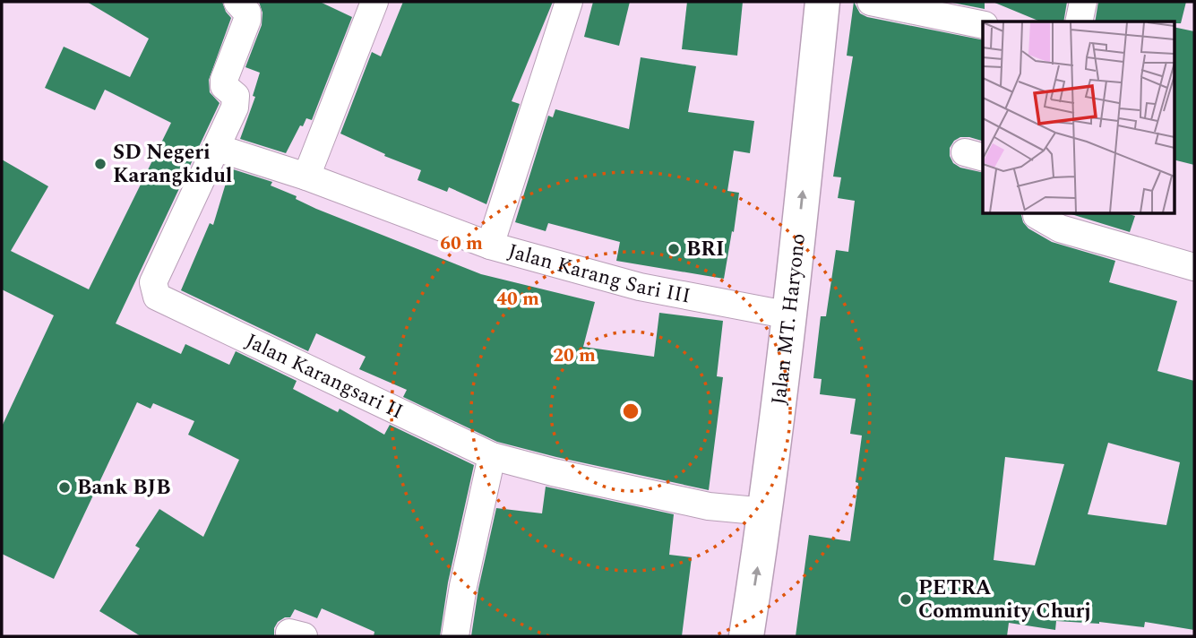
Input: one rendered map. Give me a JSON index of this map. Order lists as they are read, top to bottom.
{
  "streets": {
    "main road": ["Jalan MT. Haryono"],
    "street": ["Jalan Karang Sari III", "Jalan Karangsari II"]
  },
  "crossings": [
    ["Jalan Karang Sari III", "Jalan MT. Haryono"],
    ["Jalan Karang Sari III", "Jalan Karangsari II"],
    ["Jalan MT. Haryono", "Jalan Karangsari II"]
  ],
  "one_way": ["Jalan MT. Haryono"],
  "places": [
    "SD Negeri Karangkidul",
    "BRI",
    "Bank BJB",
    "PETRA Community Churj"
  ],
  "rings": ["60 m", "40 m", "20 m"]
}
